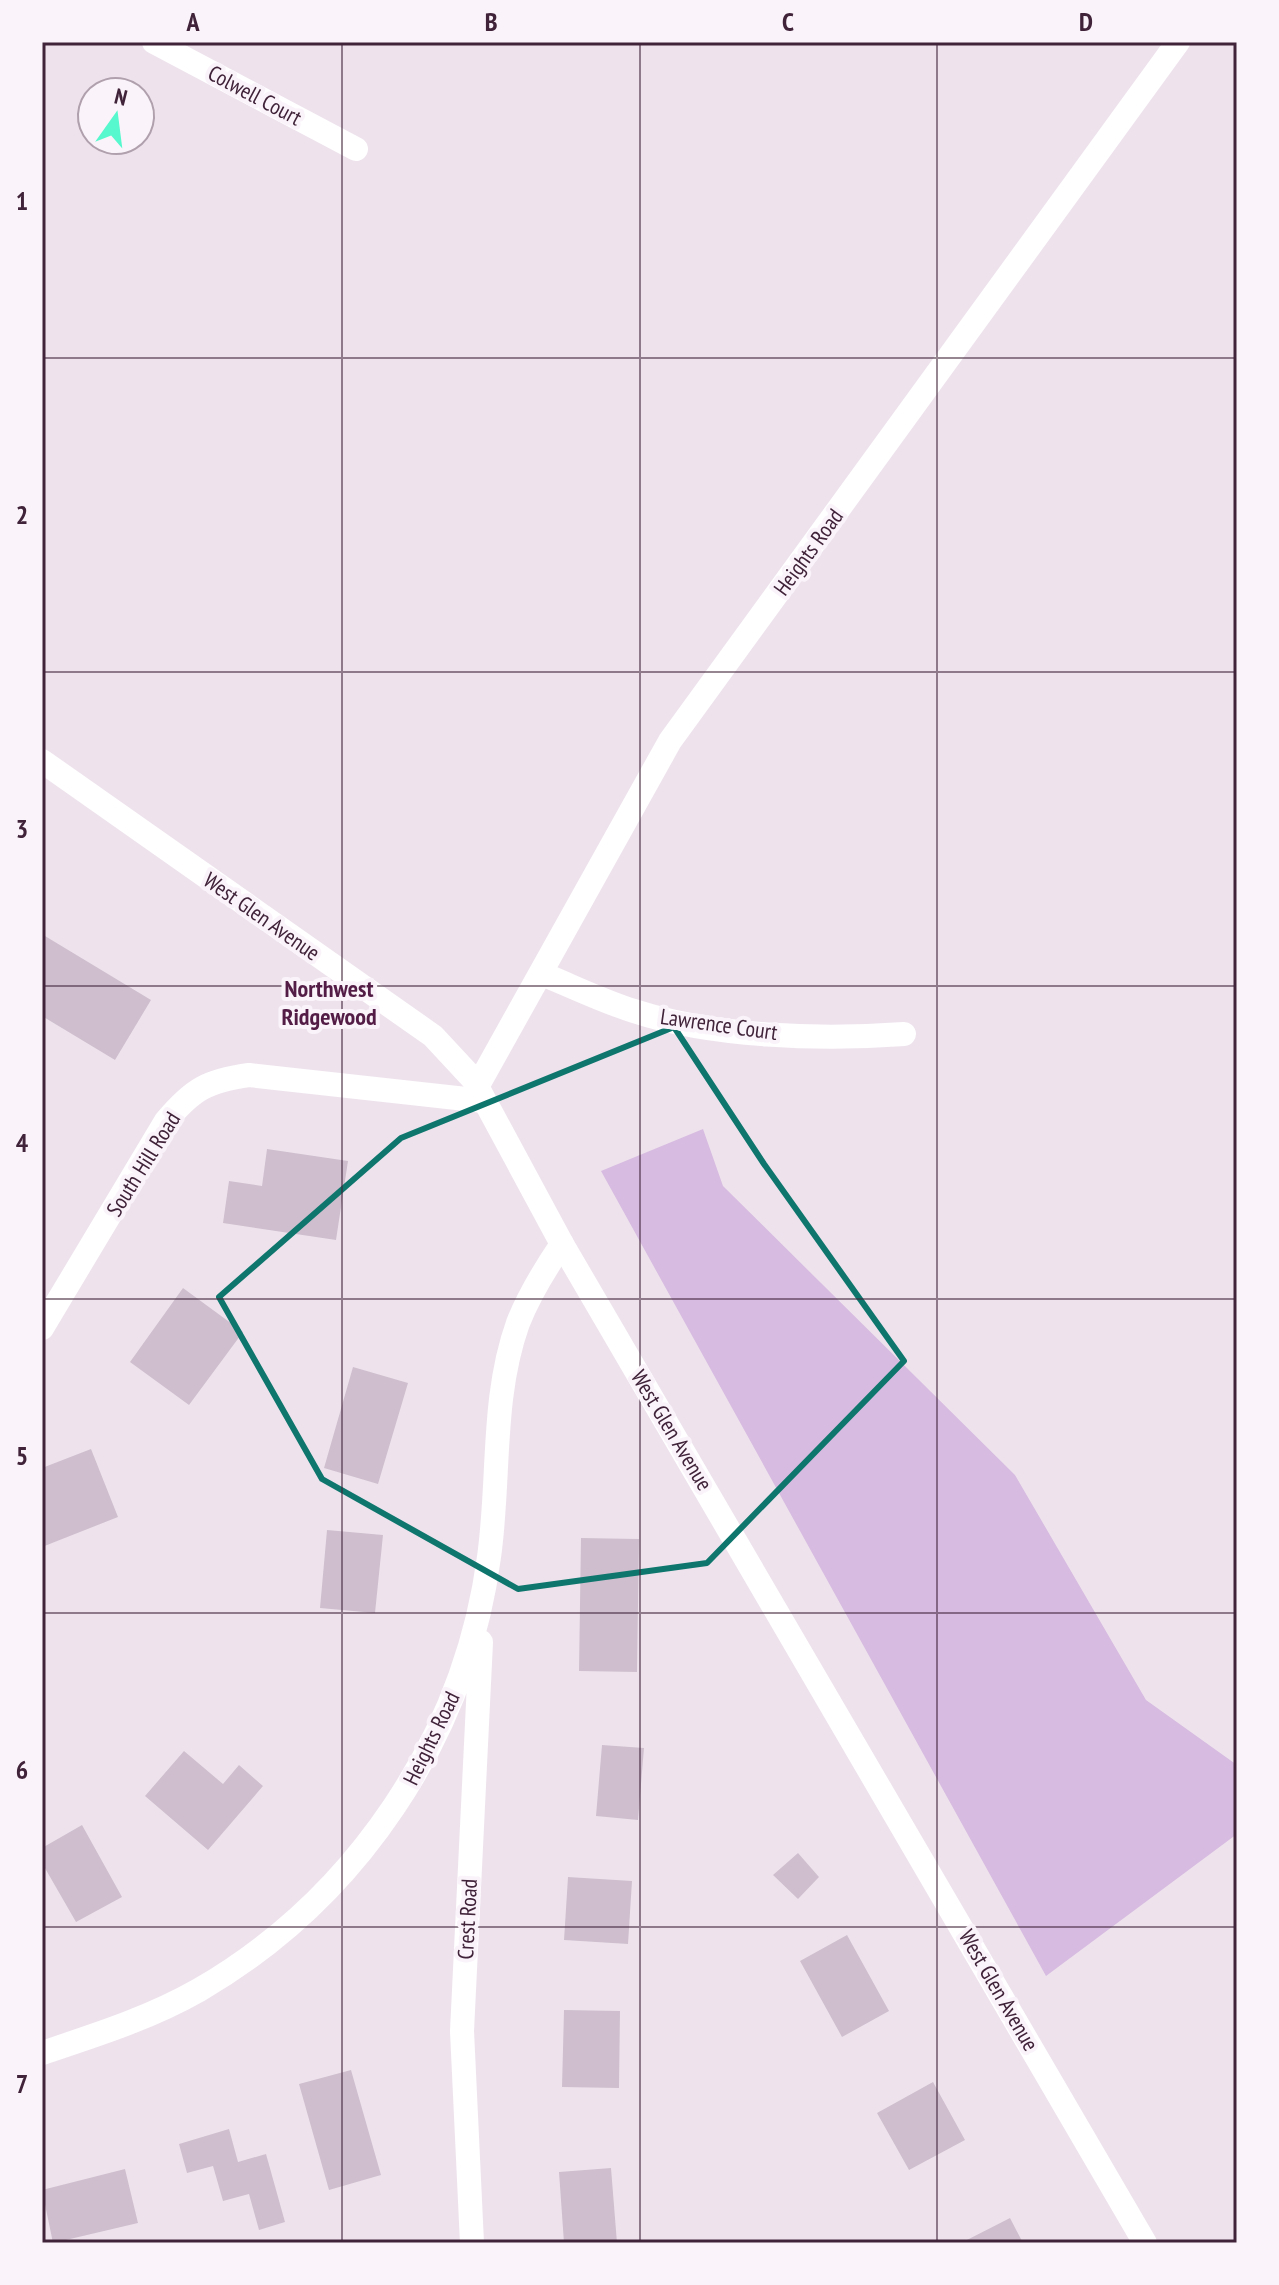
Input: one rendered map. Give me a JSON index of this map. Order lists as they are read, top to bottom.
{
  "streets": {
    "street": [
      "Colwell Court",
      "Heights Road",
      "West Glen Avenue",
      "Lawrence Court",
      "South Hill Road",
      "Crest Road"
    ]
  },
  "crossings": [
    ["Heights Road", "West Glen Avenue"],
    ["Heights Road", "Lawrence Court"],
    ["Heights Road", "South Hill Road"],
    ["Heights Road", "Crest Road"],
    ["West Glen Avenue", "South Hill Road"]
  ],
  "districts": ["Northwest Ridgewood"],
  "north": "top",
  "grid": {
    "columns": [
      "A",
      "B",
      "C",
      "D"
    ],
    "rows": [
      "1",
      "2",
      "3",
      "4",
      "5",
      "6",
      "7"
    ]
  }
}
